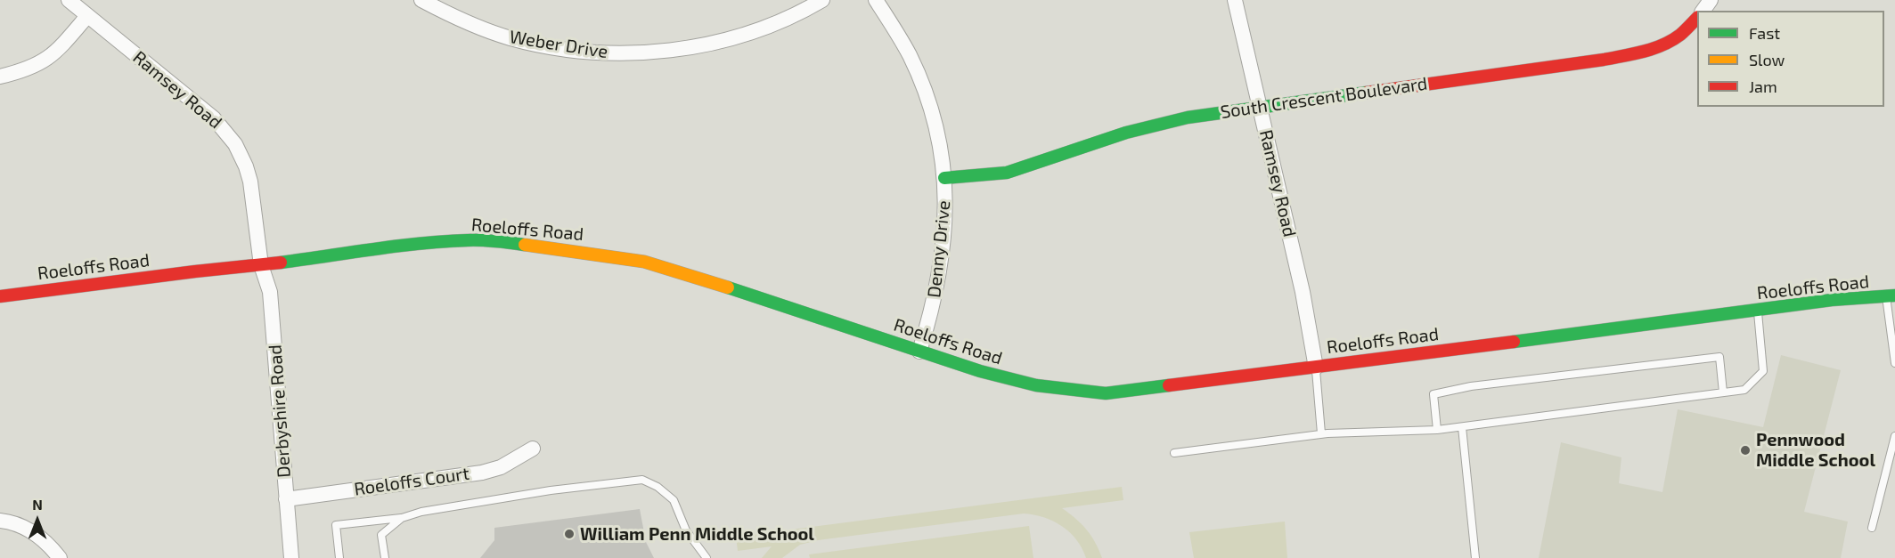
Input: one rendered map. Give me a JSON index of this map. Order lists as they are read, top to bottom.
{
  "streets": {
    "street": [
      "Weber Drive",
      "Ramsey Road",
      "South Crescent Boulevard",
      "Roeloffs Road",
      "Denny Drive",
      "Derbyshire Road",
      "Roeloffs Court"
    ]
  },
  "crossings": [
    ["Ramsey Road", "South Crescent Boulevard"],
    ["Ramsey Road", "Roeloffs Road"],
    ["Ramsey Road", "Derbyshire Road"],
    ["South Crescent Boulevard", "Denny Drive"],
    ["Roeloffs Road", "Denny Drive"],
    ["Roeloffs Road", "Derbyshire Road"],
    ["Derbyshire Road", "Roeloffs Court"]
  ],
  "places": ["Pennwood Middle School", "William Penn Middle School"],
  "legend": ["Fast", "Slow", "Jam"],
  "north": "top"
}
